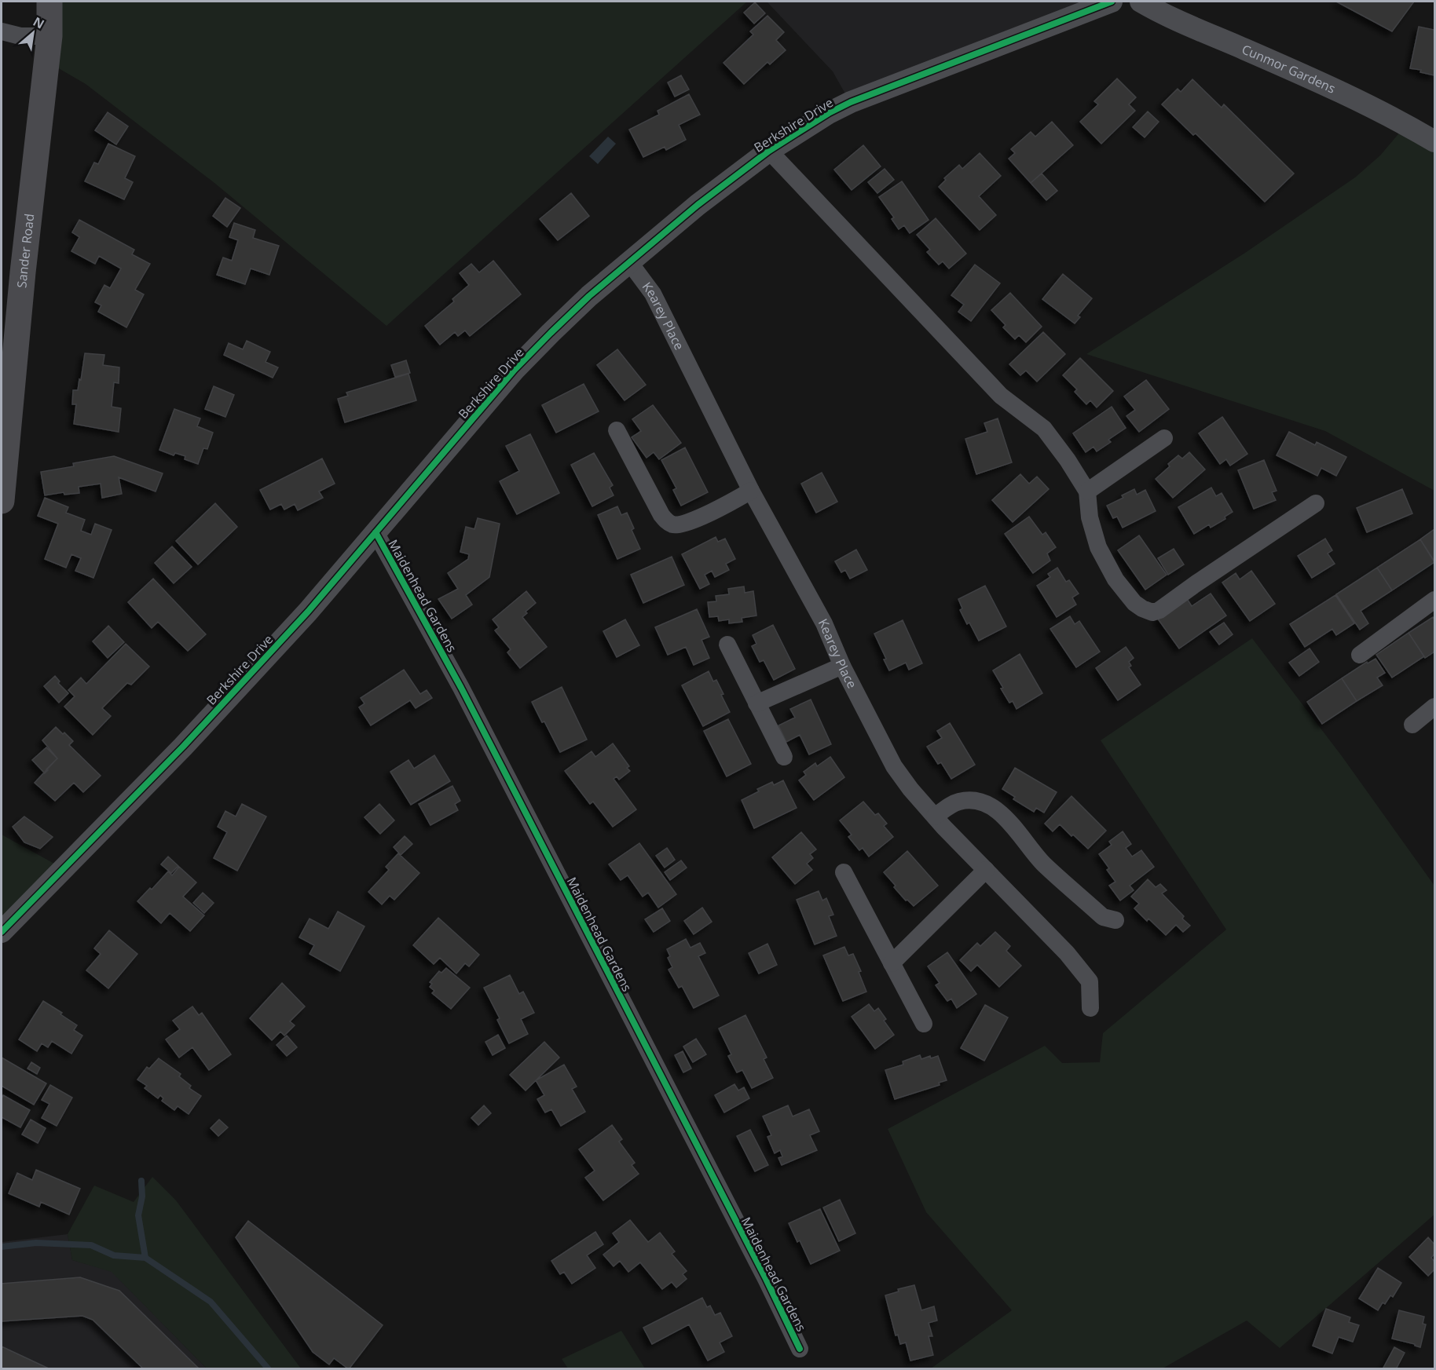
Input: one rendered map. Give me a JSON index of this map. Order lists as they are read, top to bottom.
{
  "streets": {
    "main road": ["Sander Road"],
    "street": [
      "Cunmor Gardens",
      "Berkshire Drive",
      "Kearey Place",
      "Maidenhead Gardens"
    ]
  },
  "crossings": [
    ["Berkshire Drive", "Kearey Place"],
    ["Berkshire Drive", "Maidenhead Gardens"]
  ],
  "north": "top right"
}
